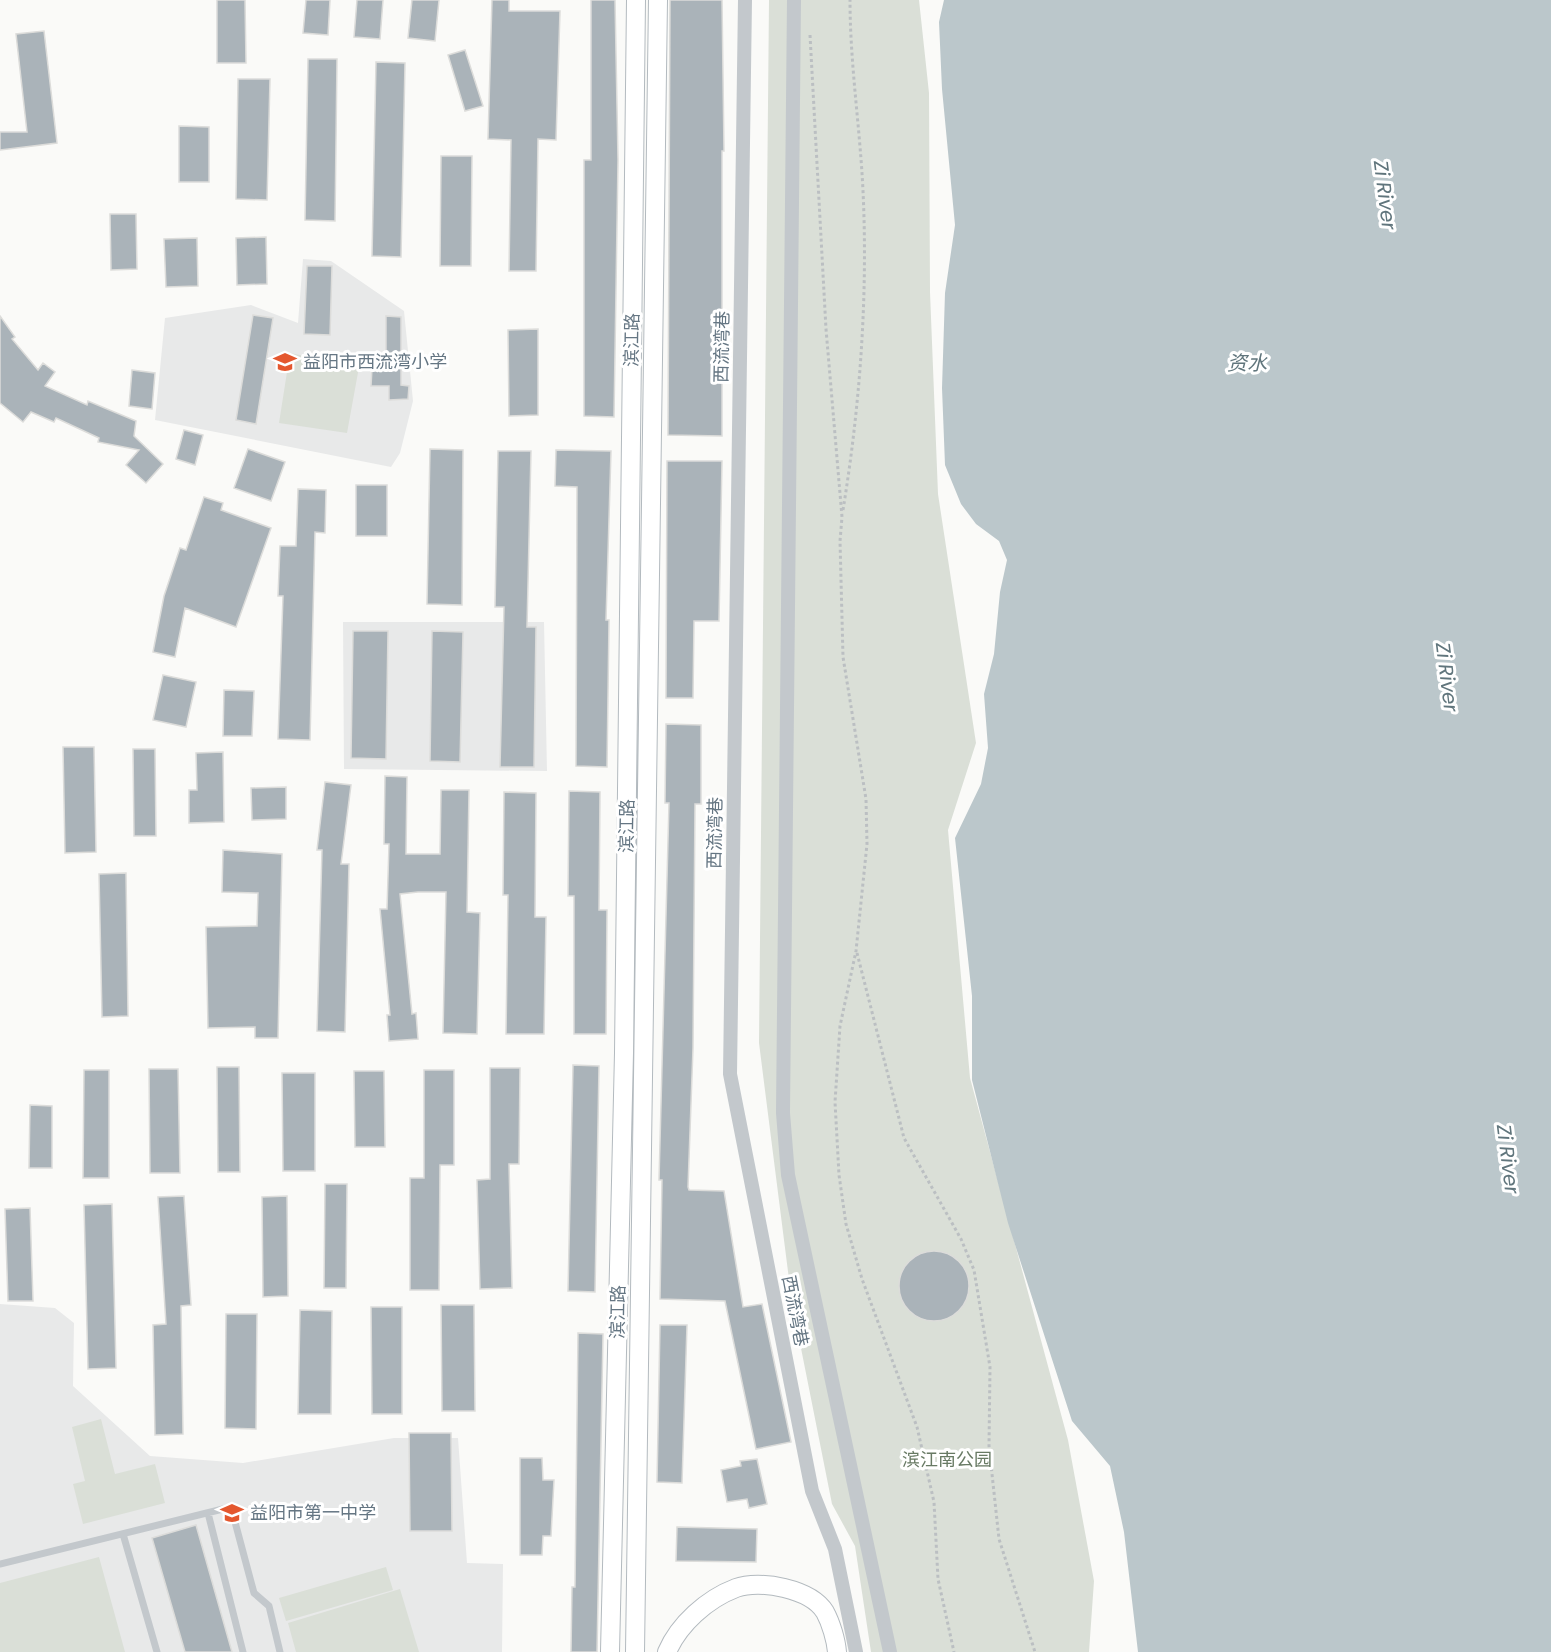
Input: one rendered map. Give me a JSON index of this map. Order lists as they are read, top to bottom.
{
  "streets": {
    "main road": ["滨江路"],
    "street": ["西流湾巷"]
  },
  "water": ["Zi River", "资水"],
  "parks": ["滨江南公园"],
  "places": {
    "school or university": ["益阳市西流湾小学", "益阳市第一中学"]
  }
}
